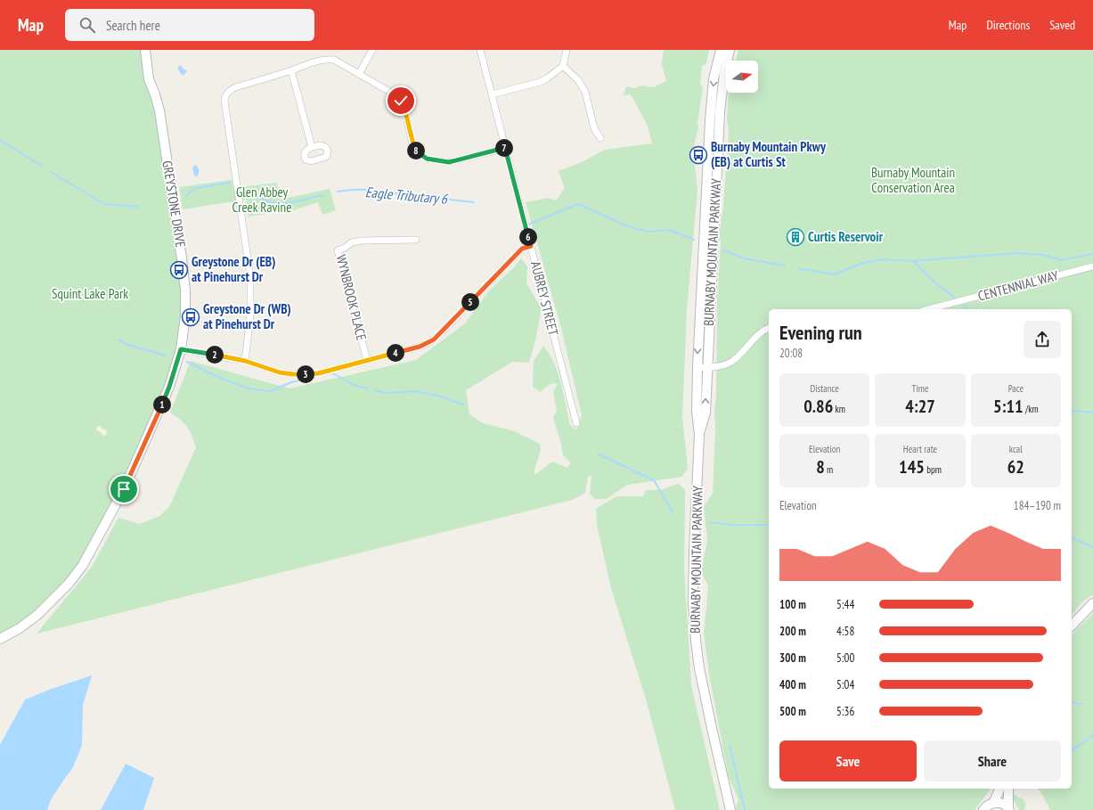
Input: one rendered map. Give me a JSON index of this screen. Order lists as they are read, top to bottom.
{
  "streets": {
    "main road": ["GREYSTONE DRIVE", "BURNABY MOUNTAIN PARKWAY"],
    "street": ["CENTENNIAL WAY", "WYNBROOK PLACE", "AUBREY STREET"]
  },
  "water": ["Eagle Tributary 6"],
  "parks": ["Burnaby Mountain Conservation Area", "Glen Abbey Creek Ravine", "Squint Lake Park"],
  "places": {
    "bus stop": ["Burnaby Mountain Pkwy (EB) at Curtis St", "Greystone Dr (EB) at Pinehurst Dr", "Greystone Dr (WB) at Pinehurst Dr"],
    "building": ["Curtis Reservoir"]
  },
  "north": "right",
  "page": {
    "header": "Map",
    "search": "Search here",
    "nav": ["Map", "Directions", "Saved"],
    "pins": [
      "7",
      "8",
      "6",
      "5",
      "4",
      "2",
      "3",
      "1"
    ],
    "heading": ["Evening run", "20:08"],
    "stats": [
      ["Distance", "0.86 km"],
      ["Time", "4:27"],
      ["Pace", "5:11 /km"],
      ["Elevation", "8 m"],
      ["Heart rate", "145 bpm"],
      ["kcal", "62"]
    ],
    "chart": ["Elevation", "184–190 m"],
    "list": [
      {
        "name": "100 m",
        "note": "5:44"
      },
      {
        "name": "200 m",
        "note": "4:58"
      },
      {
        "name": "300 m",
        "note": "5:00"
      },
      {
        "name": "400 m",
        "note": "5:04"
      },
      {
        "name": "500 m",
        "note": "5:36"
      }
    ],
    "buttons": ["Save", "Share"]
  }
}
